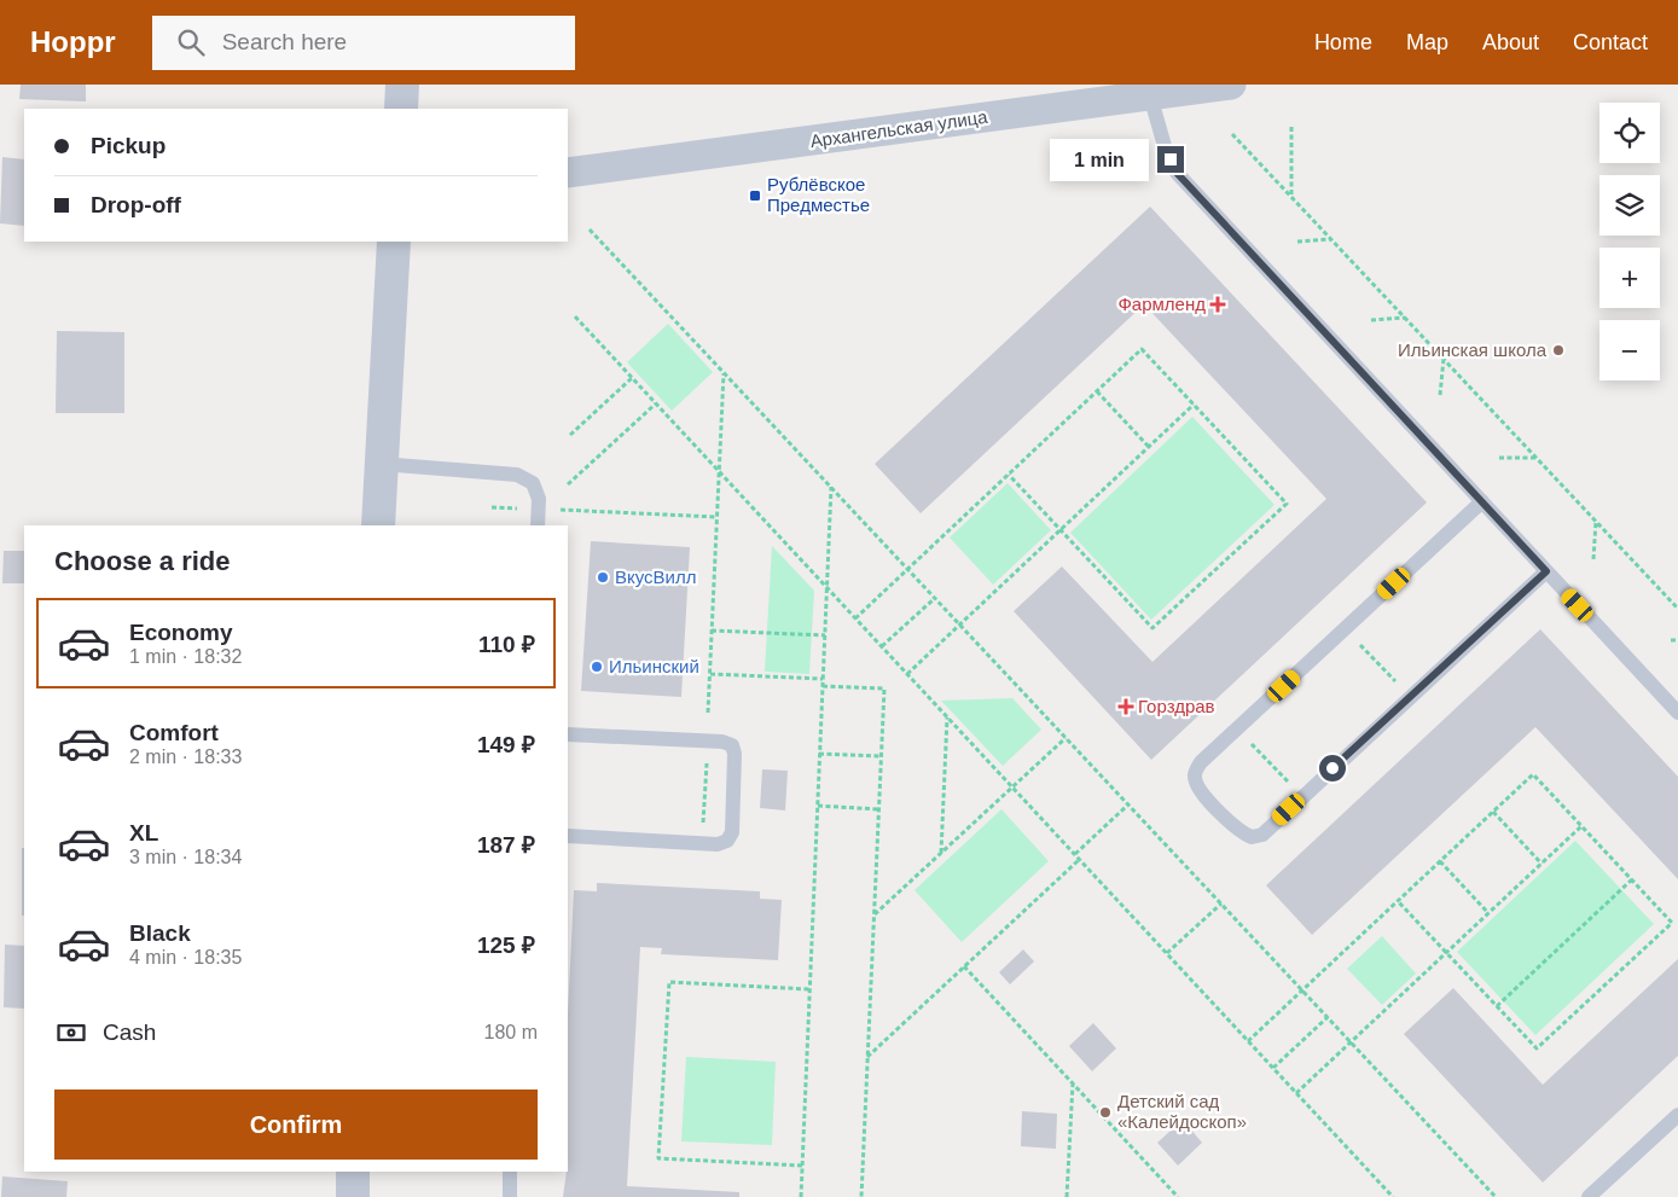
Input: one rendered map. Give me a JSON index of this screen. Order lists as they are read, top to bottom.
{
  "streets": {
    "street": ["Архангельская улица"]
  },
  "places": {
    "transit": ["Рублёвское Предместье"],
    "health": ["Фармленд", "Горздрав"],
    "other": [
      "Ильинская школа",
      "ВкусВилл",
      "Ильинский",
      "Детский сад «Калейдоскоп»"
    ]
  },
  "page": {
    "header": "Hoppr",
    "search": "Search here",
    "nav": [
      "Home",
      "Map",
      "About",
      "Contact"
    ],
    "map_buttons": ["+", "−"],
    "banner": ["Pickup", "Drop-off"],
    "bubble": "1 min",
    "heading": "Choose a ride",
    "list": [
      {
        "name": "Economy",
        "note": "1 min · 18:32",
        "value": "110 ₽"
      },
      {
        "name": "Comfort",
        "note": "2 min · 18:33",
        "value": "149 ₽"
      },
      {
        "name": "XL",
        "note": "3 min · 18:34",
        "value": "187 ₽"
      },
      {
        "name": "Black",
        "note": "4 min · 18:35",
        "value": "125 ₽"
      }
    ],
    "pay": ["Cash", "180 m"],
    "buttons": "Confirm"
  }
}
